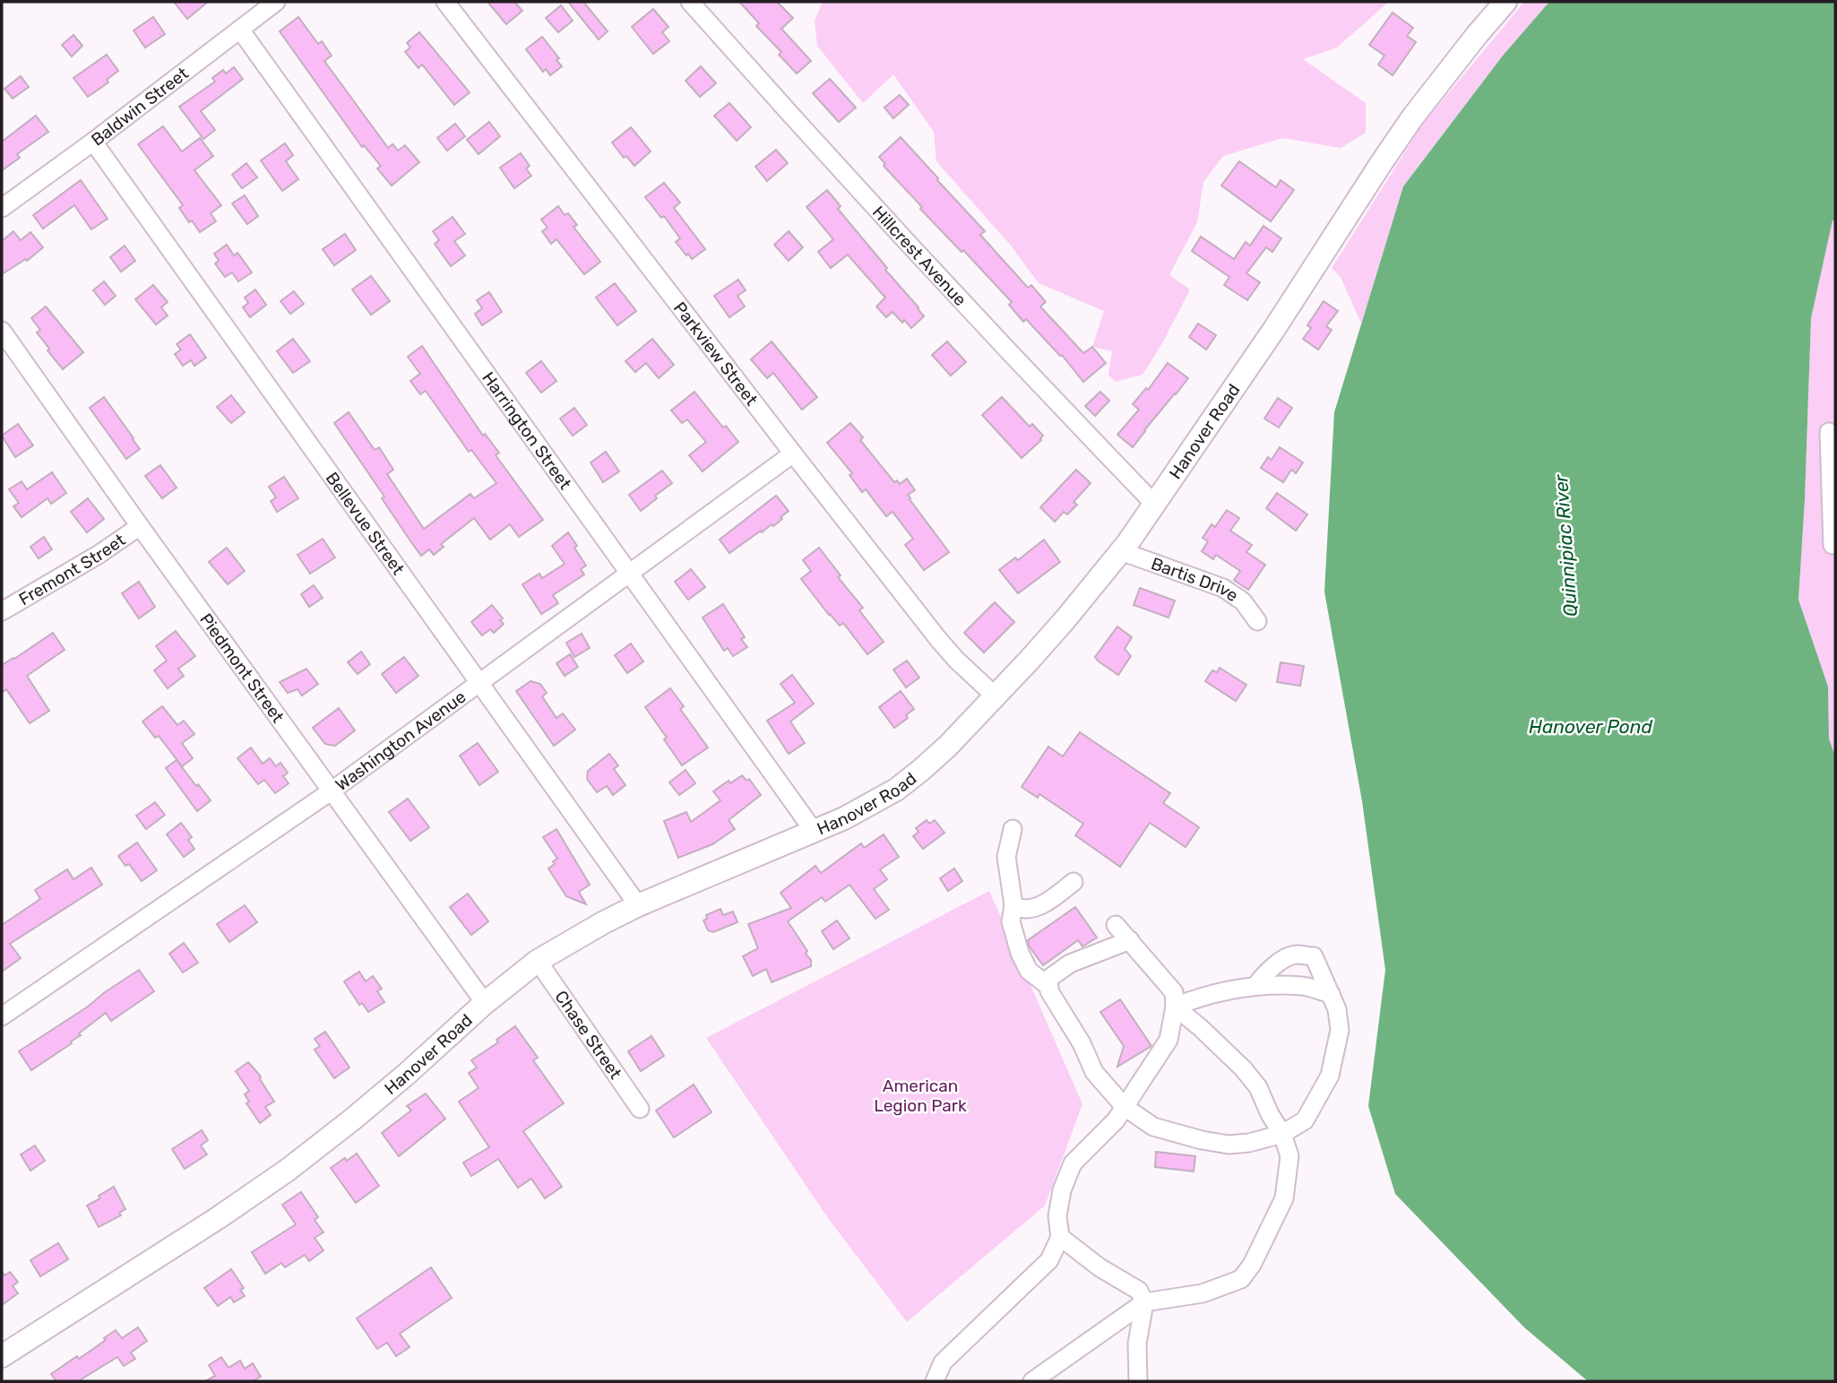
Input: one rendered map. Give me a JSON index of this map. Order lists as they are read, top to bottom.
{
  "streets": {
    "main road": ["Hanover Road"],
    "street": [
      "Baldwin Street",
      "Hillcrest Avenue",
      "Parkview Street",
      "Harrington Street",
      "Bellevue Street",
      "Fremont Street",
      "Bartis Drive",
      "Piedmont Street",
      "Washington Avenue",
      "Chase Street"
    ]
  },
  "crossings": [
    ["Baldwin Street", "Harrington Street"],
    ["Baldwin Street", "Bellevue Street"],
    ["Hillcrest Avenue", "Hanover Road"],
    ["Parkview Street", "Hanover Road"],
    ["Parkview Street", "Washington Avenue"],
    ["Harrington Street", "Hanover Road"],
    ["Harrington Street", "Washington Avenue"],
    ["Hanover Road", "Bellevue Street"],
    ["Hanover Road", "Bartis Drive"],
    ["Hanover Road", "Piedmont Street"],
    ["Hanover Road", "Chase Street"],
    ["Bellevue Street", "Washington Avenue"],
    ["Fremont Street", "Piedmont Street"],
    ["Piedmont Street", "Washington Avenue"]
  ],
  "water": ["Quinnipiac River", "Hanover Pond"],
  "parks": ["American Legion Park"]
}
